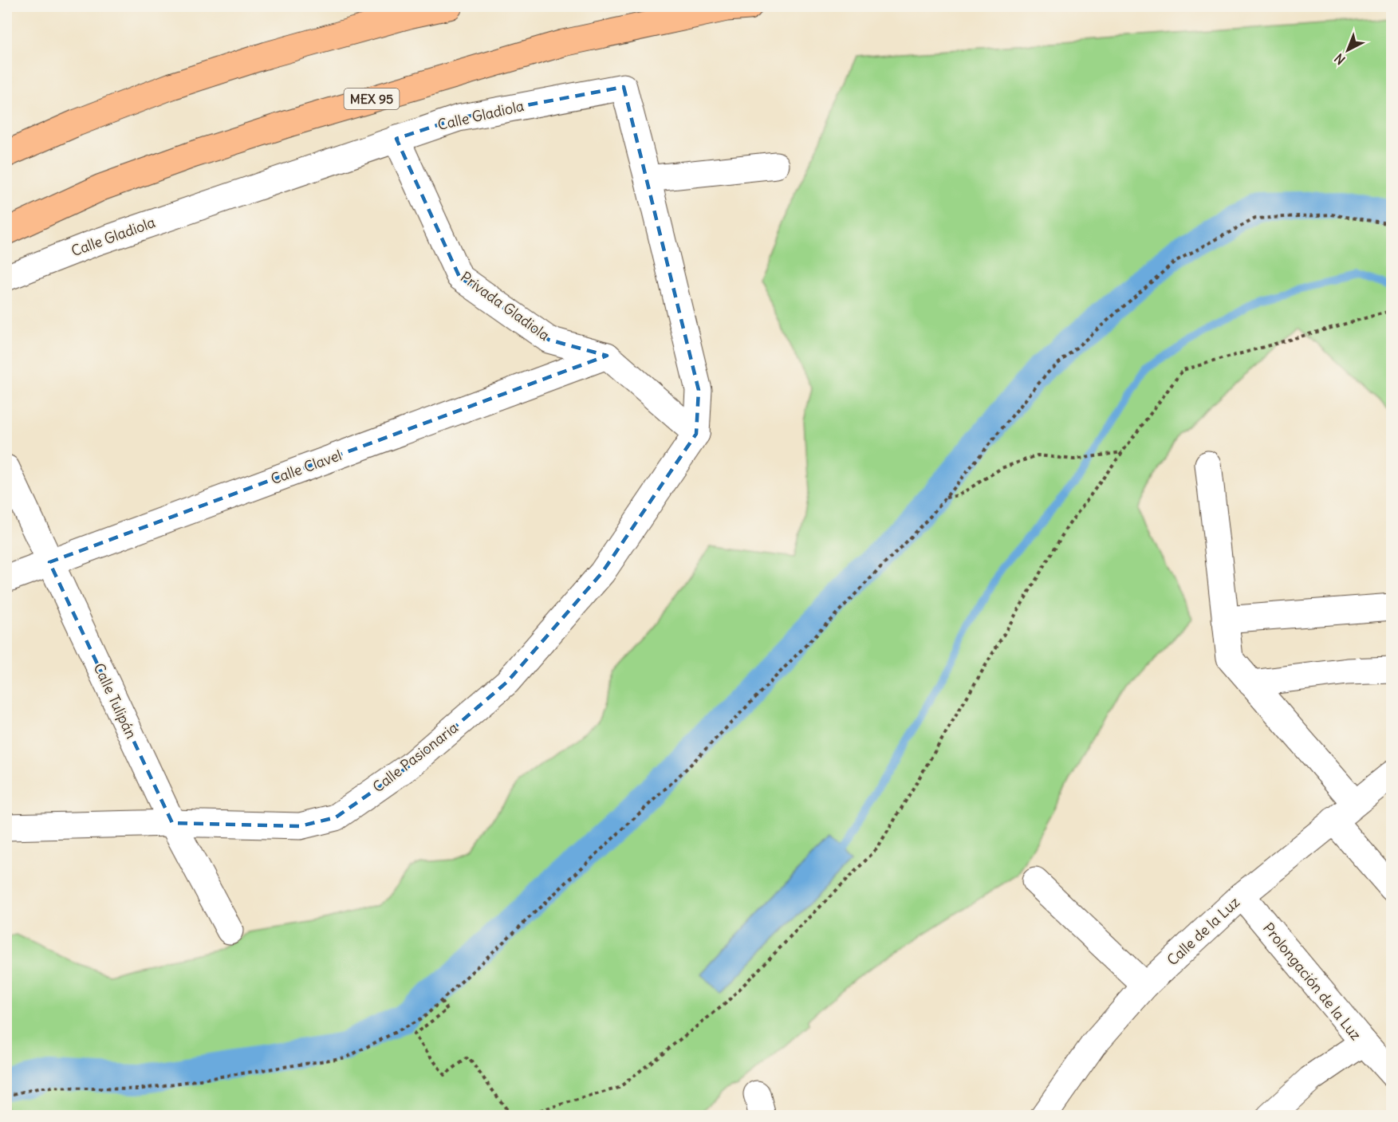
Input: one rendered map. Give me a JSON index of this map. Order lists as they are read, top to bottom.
{
  "streets": {
    "highway": ["MEX 95"],
    "street": [
      "Calle Gladiola",
      "Privada Gladiola",
      "Calle Clavel",
      "Calle Tulipán",
      "Calle Pasionaria",
      "Calle de la Luz",
      "Prolongación de la Luz"
    ]
  },
  "crossings": [
    ["Calle Gladiola", "Privada Gladiola"],
    ["Calle Gladiola", "Calle Pasionaria"],
    ["Privada Gladiola", "Calle Clavel"],
    ["Privada Gladiola", "Calle Pasionaria"],
    ["Calle Clavel", "Calle Tulipán"],
    ["Calle Tulipán", "Calle Pasionaria"],
    ["Calle de la Luz", "Prolongación de la Luz"]
  ],
  "north": "bottom left"
}
